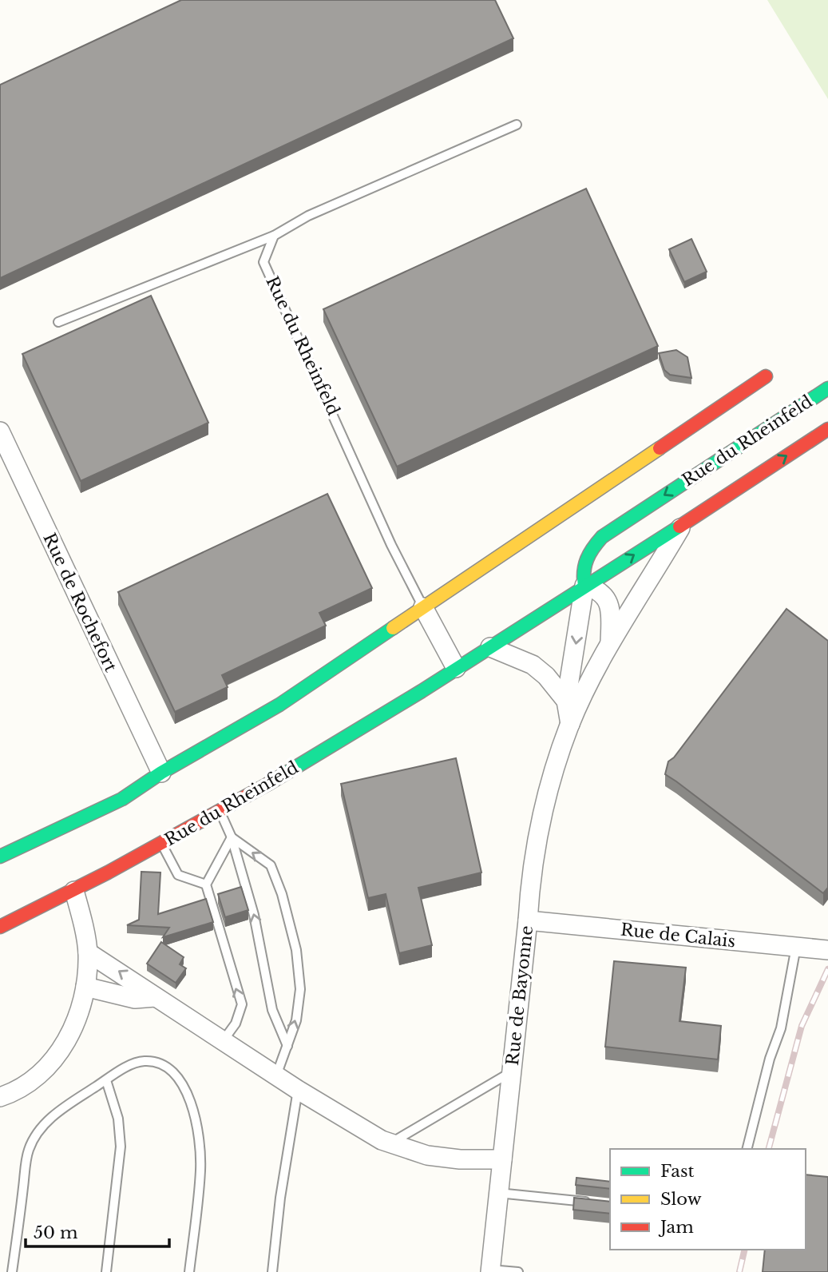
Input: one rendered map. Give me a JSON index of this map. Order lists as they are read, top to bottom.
{
  "streets": {
    "street": [
      "Rue du Rheinfeld",
      "Rue de Rochefort",
      "Rue de Calais",
      "Rue de Bayonne"
    ]
  },
  "crossings": [
    ["Rue du Rheinfeld", "Rue de Bayonne"],
    ["Rue de Calais", "Rue de Bayonne"]
  ],
  "legend": ["Fast", "Slow", "Jam"],
  "scale_bar": "50 m"
}
